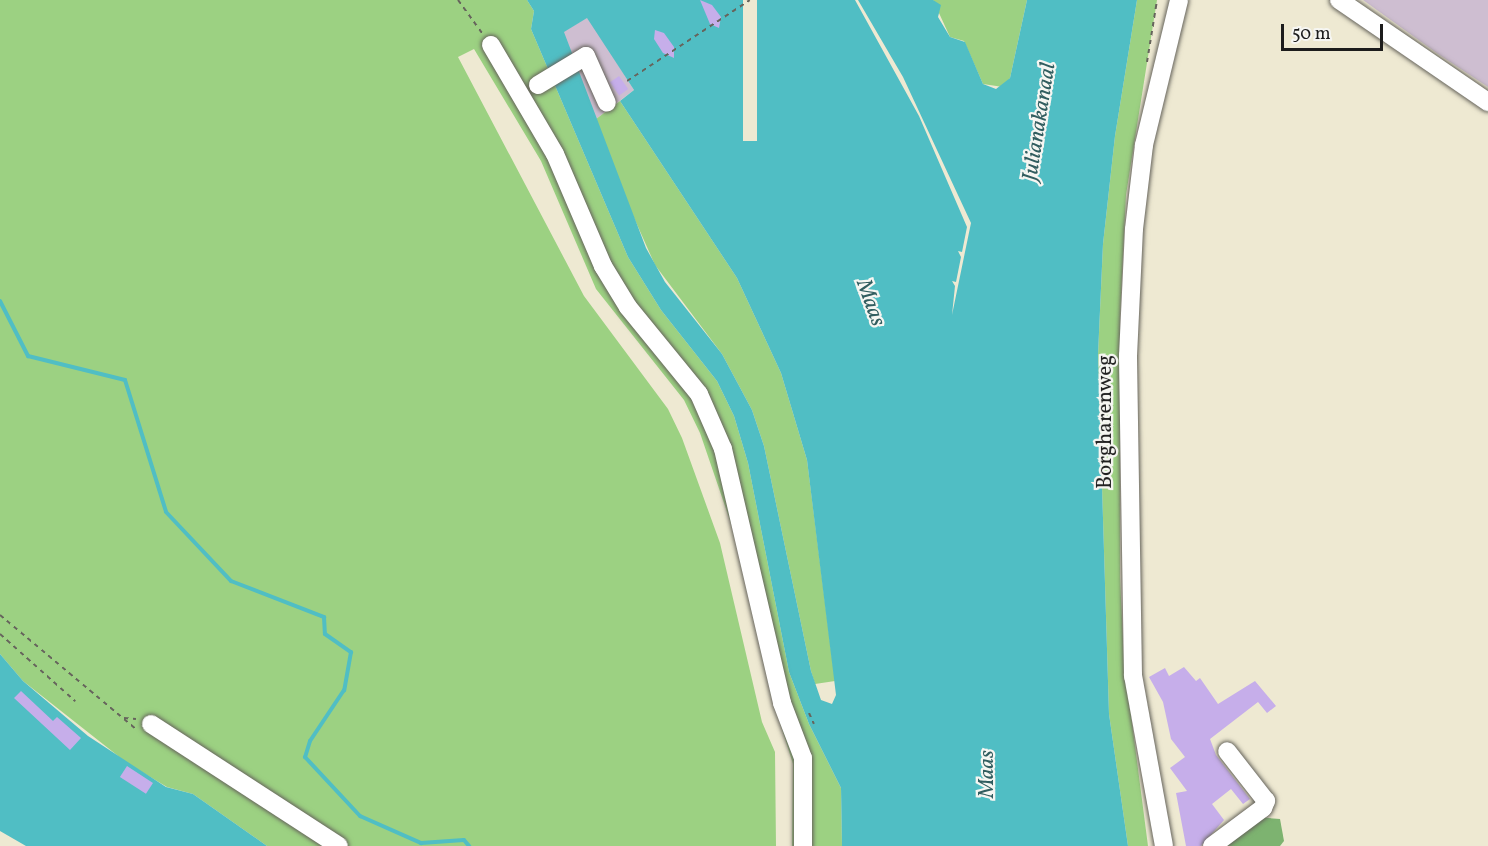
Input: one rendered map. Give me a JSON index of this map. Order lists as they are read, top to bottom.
{
  "streets": {
    "street": ["Borgharenweg"]
  },
  "water": ["Julianakanaal", "Maas"],
  "scale_bar": "50 m"
}
